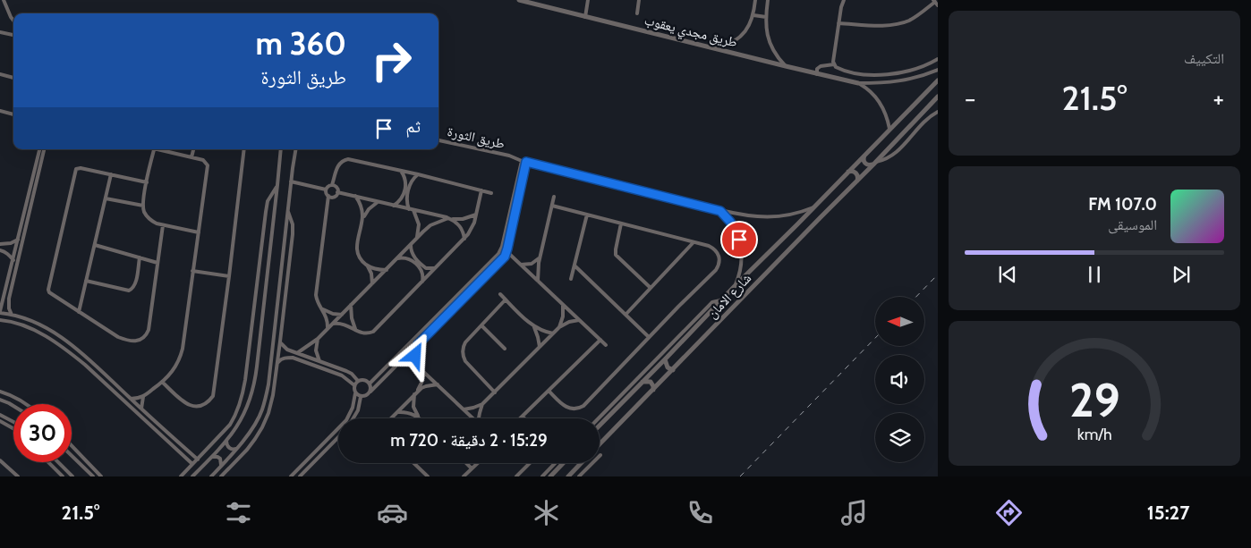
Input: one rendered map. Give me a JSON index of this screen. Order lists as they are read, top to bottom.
{
  "streets": {
    "street": ["طريق مجدي يعقوب", "طريق الثورة", "شارع الامان"]
  },
  "crossings": [
    ["طريق مجدي يعقوب", "شارع الامان"],
    ["طريق الثورة", "شارع الامان"]
  ],
  "north": "left",
  "page": {
    "tile": "التكييف",
    "turn": ["360 m", "طريق الثورة"],
    "heat": ["−", "21.5°", "+"],
    "then": "ثم",
    "song": ["107.0 FM", "الموسيقى"],
    "limit": "30",
    "trip": "15:29 · 2 دقيقة · 720 m",
    "tabs": ["15:27", "21.5°"],
    "gauge": ["29", "km/h"]
  }
}
